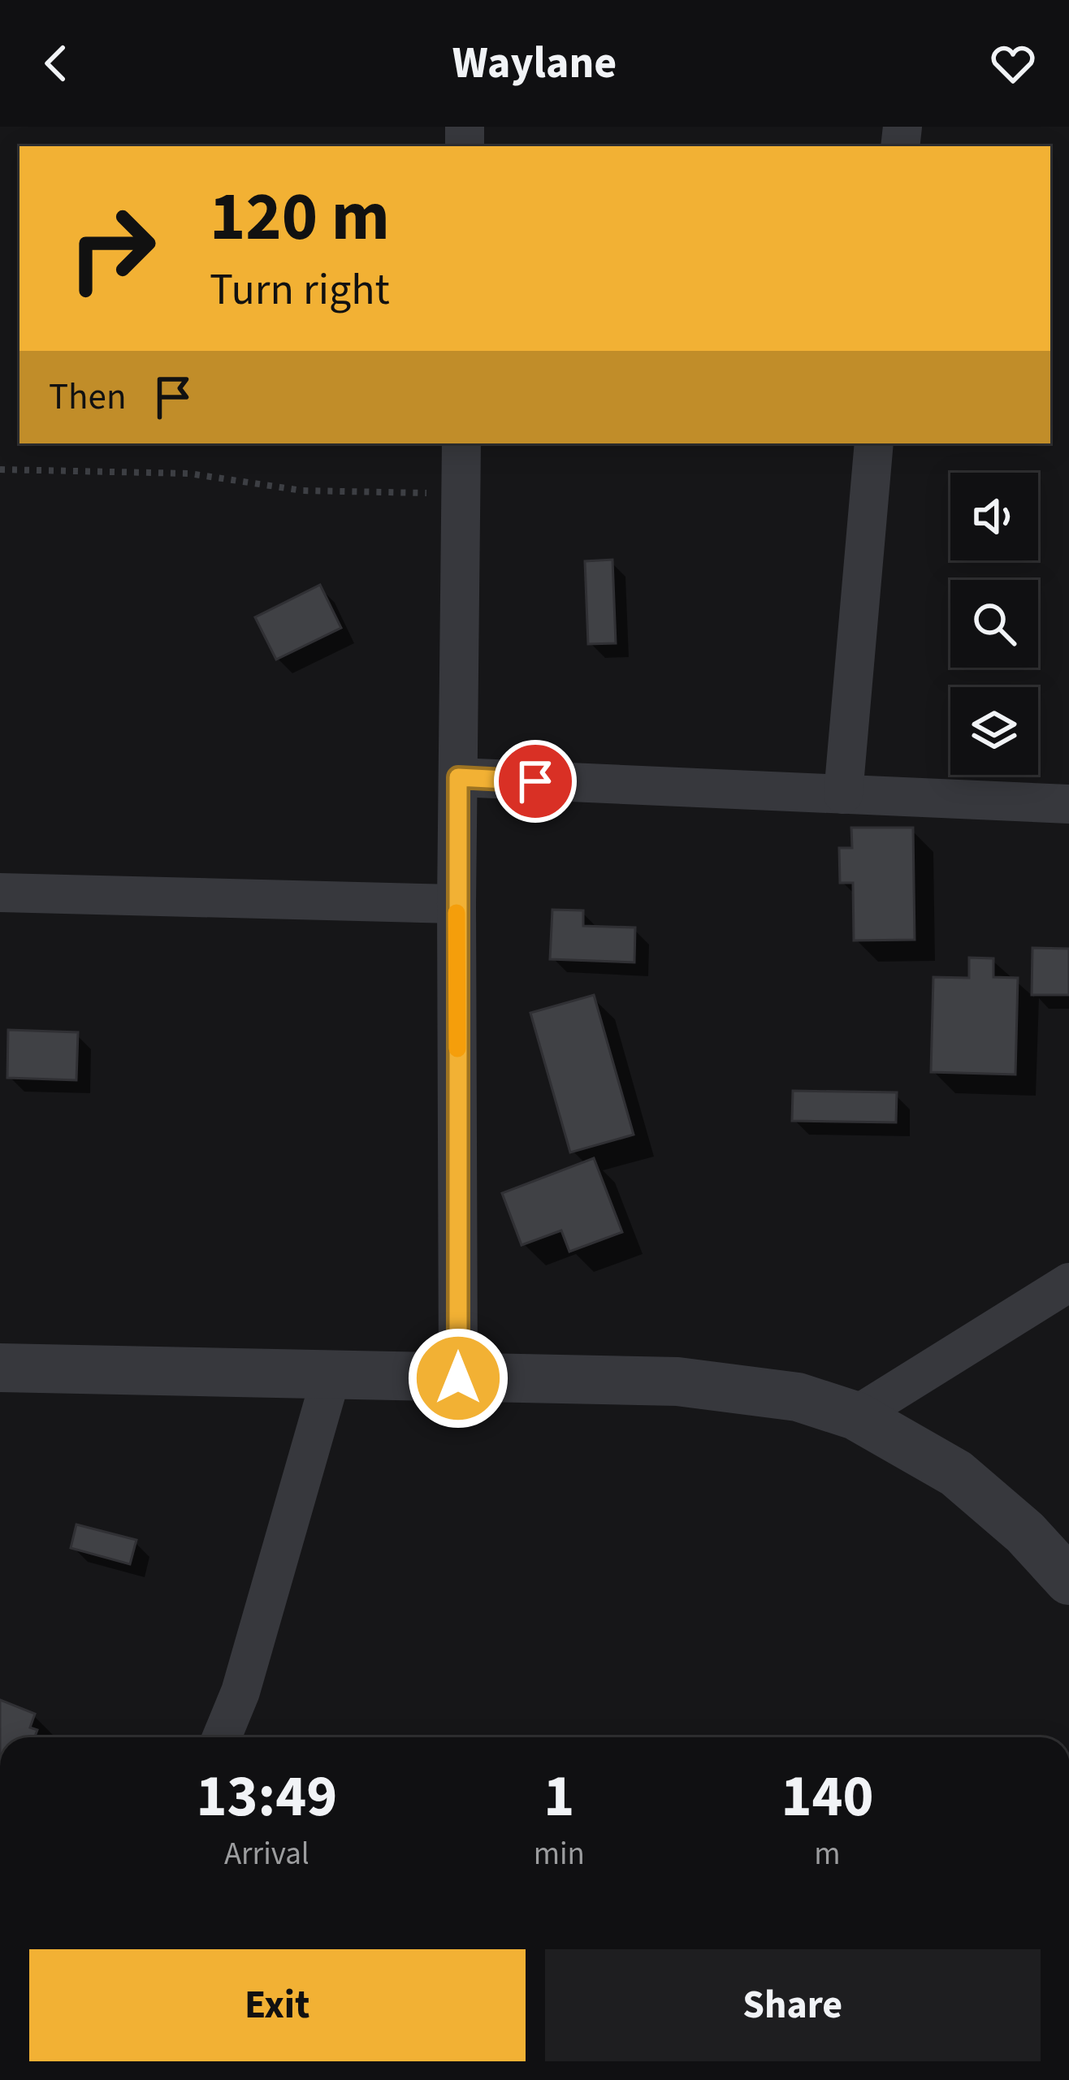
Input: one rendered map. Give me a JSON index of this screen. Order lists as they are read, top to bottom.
{
  "page": {
    "header": "Waylane",
    "turn": ["120 m", "Turn right"],
    "then": "Then",
    "eta": [
      "13:49",
      "Arrival",
      "1",
      "min",
      "140",
      "m"
    ],
    "buttons": ["Exit", "Share"]
  }
}
